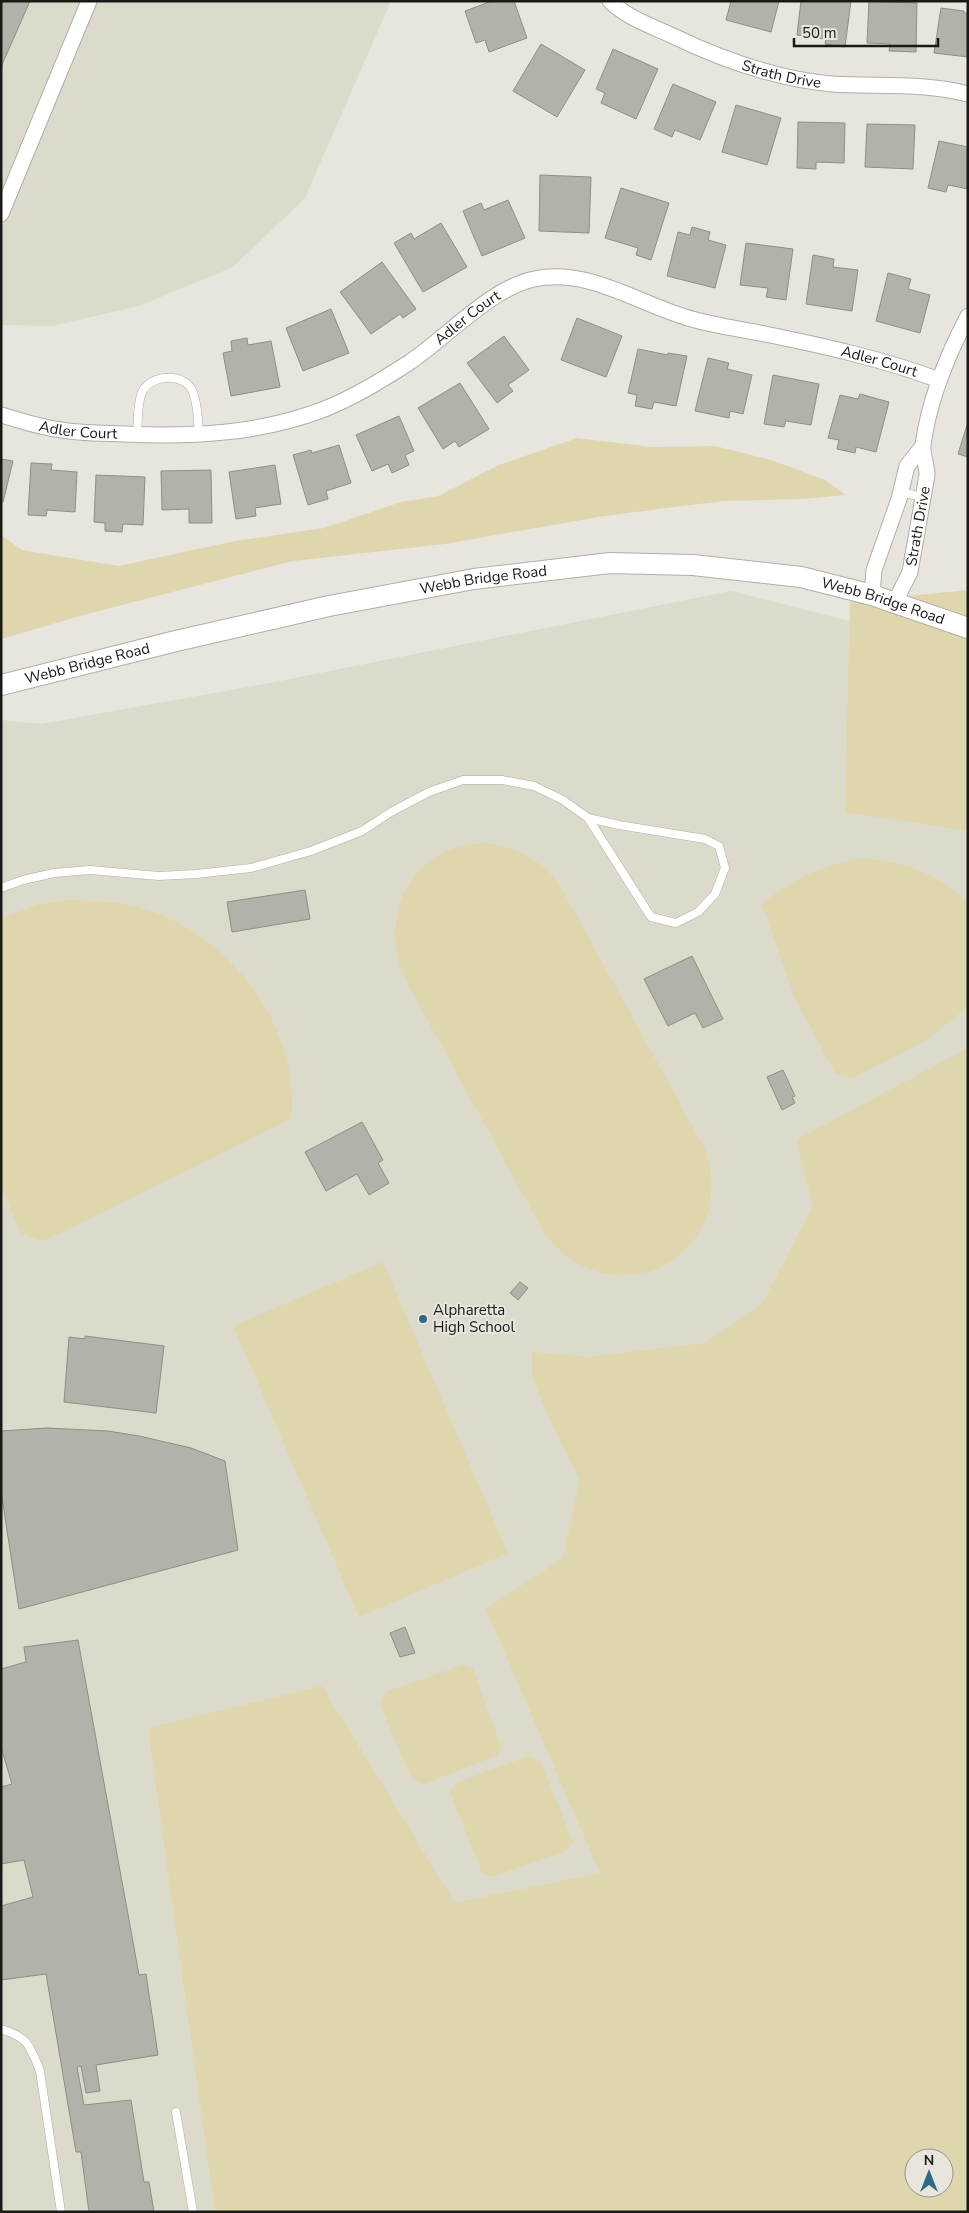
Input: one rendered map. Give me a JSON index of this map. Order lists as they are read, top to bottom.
{
  "streets": {
    "street": ["Strath Drive", "Adler Court", "Webb Bridge Road"]
  },
  "crossings": [
    ["Strath Drive", "Adler Court"],
    ["Strath Drive", "Webb Bridge Road"]
  ],
  "places": ["Alpharetta High School"],
  "scale_bar": "50 m",
  "north": "top"
}
